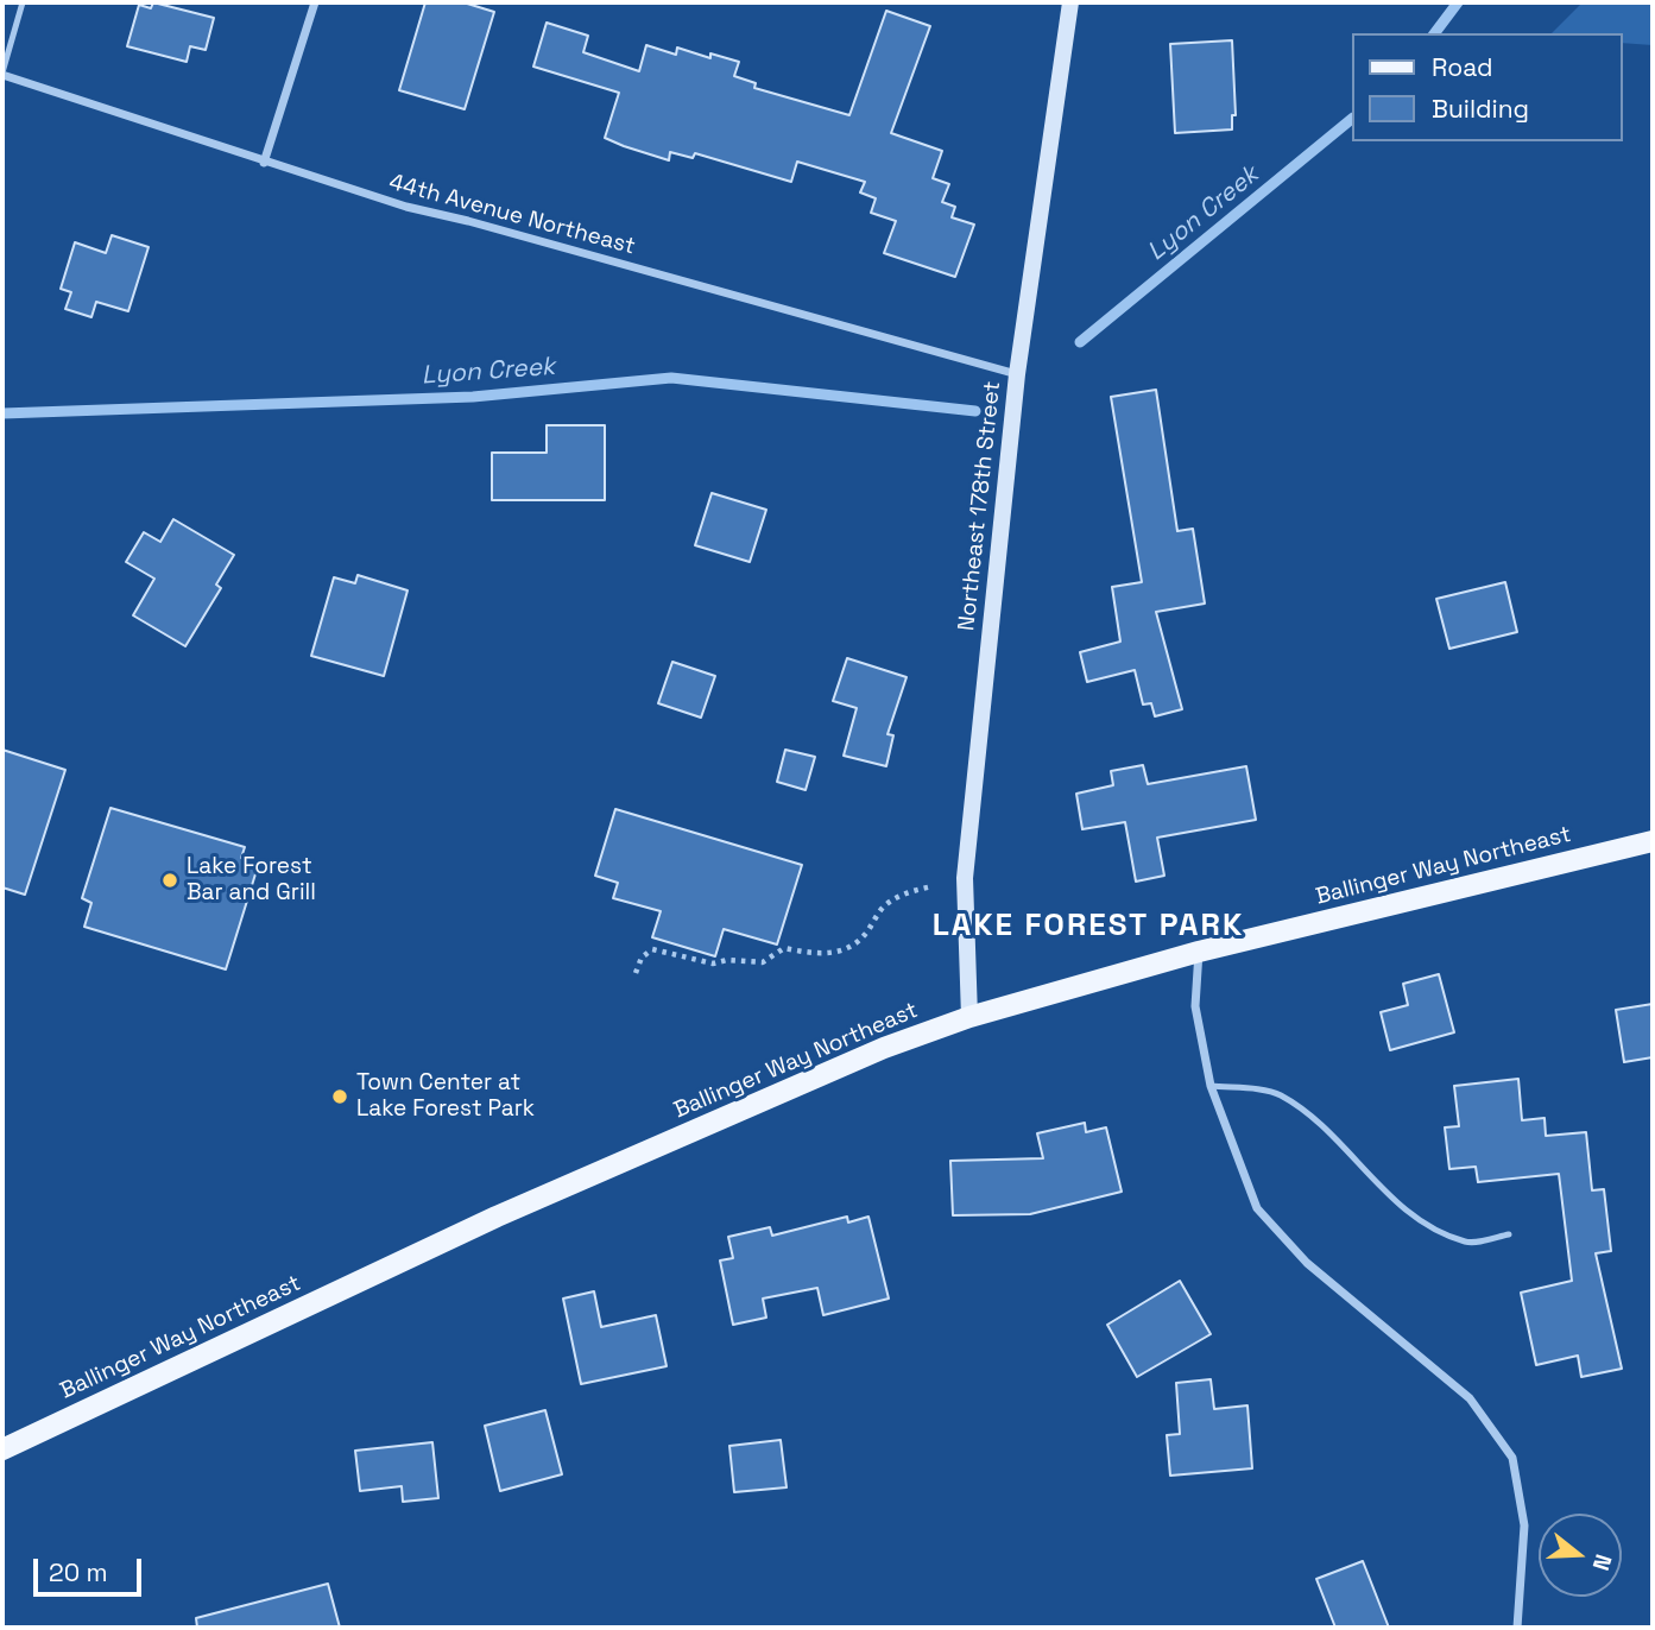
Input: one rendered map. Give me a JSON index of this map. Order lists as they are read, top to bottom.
{
  "streets": {
    "main road": ["Northeast 178th Street", "Ballinger Way Northeast"],
    "street": ["44th Avenue Northeast"]
  },
  "crossings": [
    ["44th Avenue Northeast", "Northeast 178th Street"],
    ["Northeast 178th Street", "Ballinger Way Northeast"]
  ],
  "districts": ["LAKE FOREST PARK"],
  "water": ["Lyon Creek"],
  "places": ["Lake Forest Bar and Grill", "Town Center at Lake Forest Park"],
  "legend": ["Road", "Building"],
  "scale_bar": "20 m",
  "north": "right"
}
